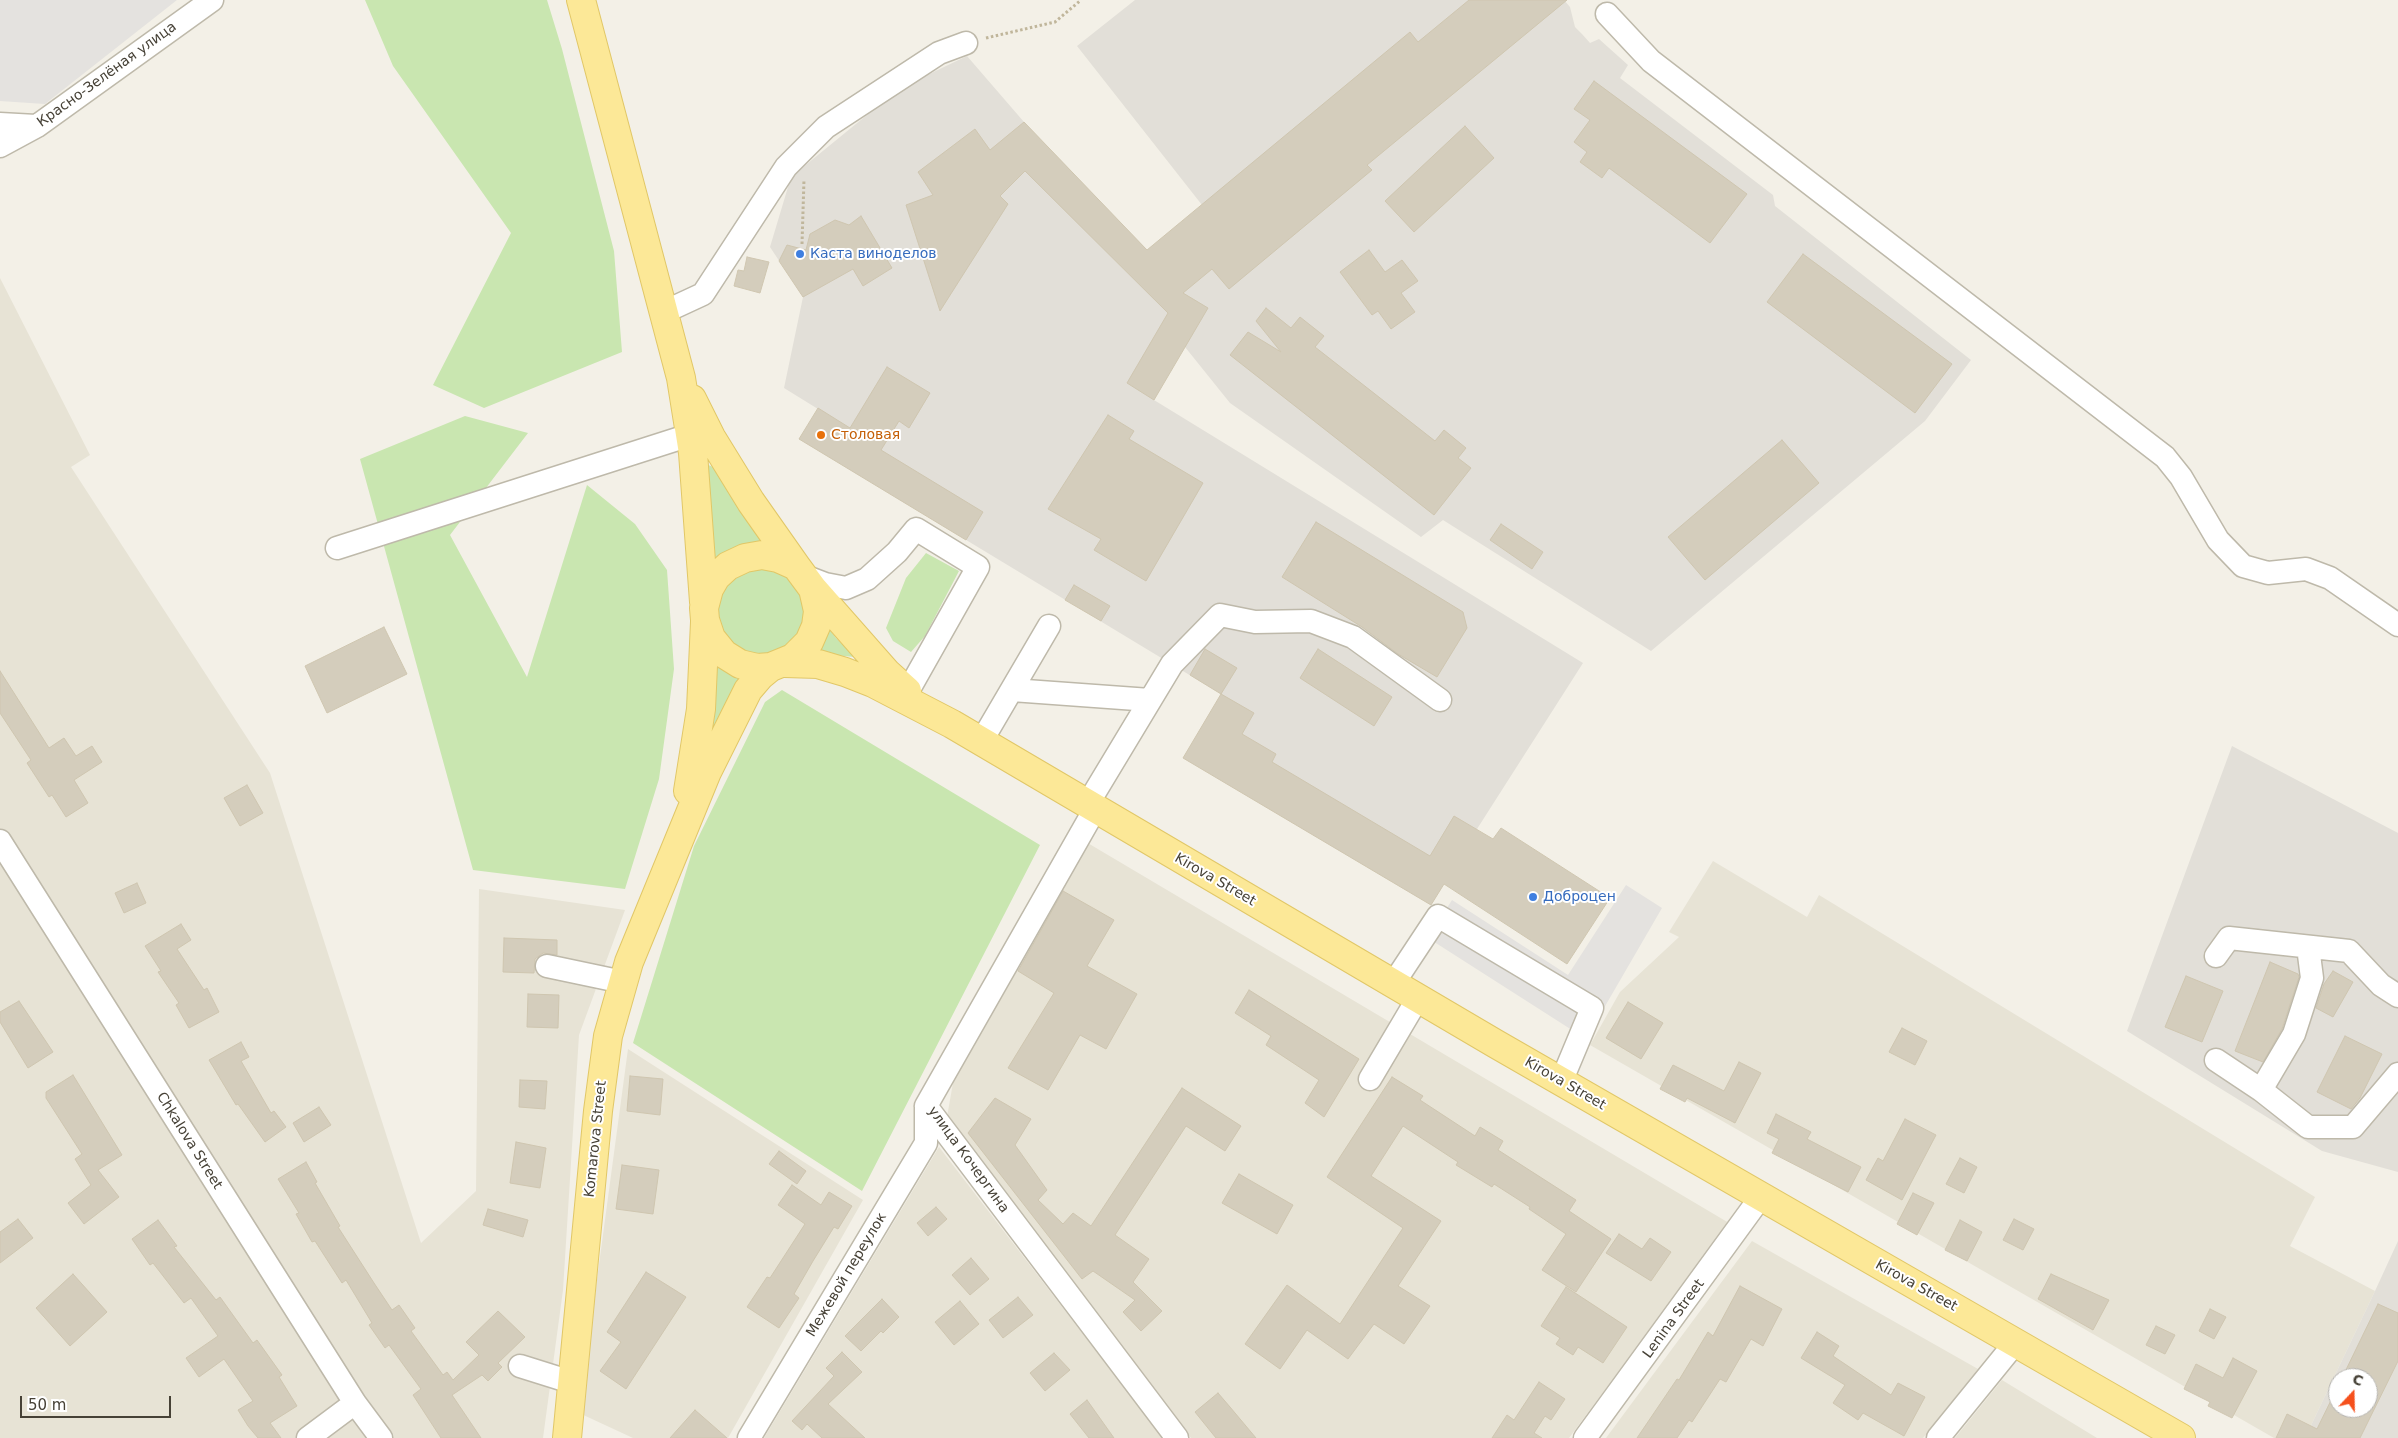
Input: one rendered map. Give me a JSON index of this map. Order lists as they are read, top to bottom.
{
  "streets": {
    "main road": ["Kirova Street", "Komarova Street"],
    "street": [
      "Красно-Зелёная улица",
      "Chkalova Street",
      "улица Кочергина",
      "Межевой переулок",
      "Lenina Street"
    ]
  },
  "crossings": [
    ["Kirova Street", "улица Кочергина"],
    ["Kirova Street", "Lenina Street"],
    ["улица Кочергина", "Межевой переулок"]
  ],
  "places": ["Каста виноделов", "Столовая", "Доброцен"],
  "scale_bar": "50 m",
  "north": "top"
}
